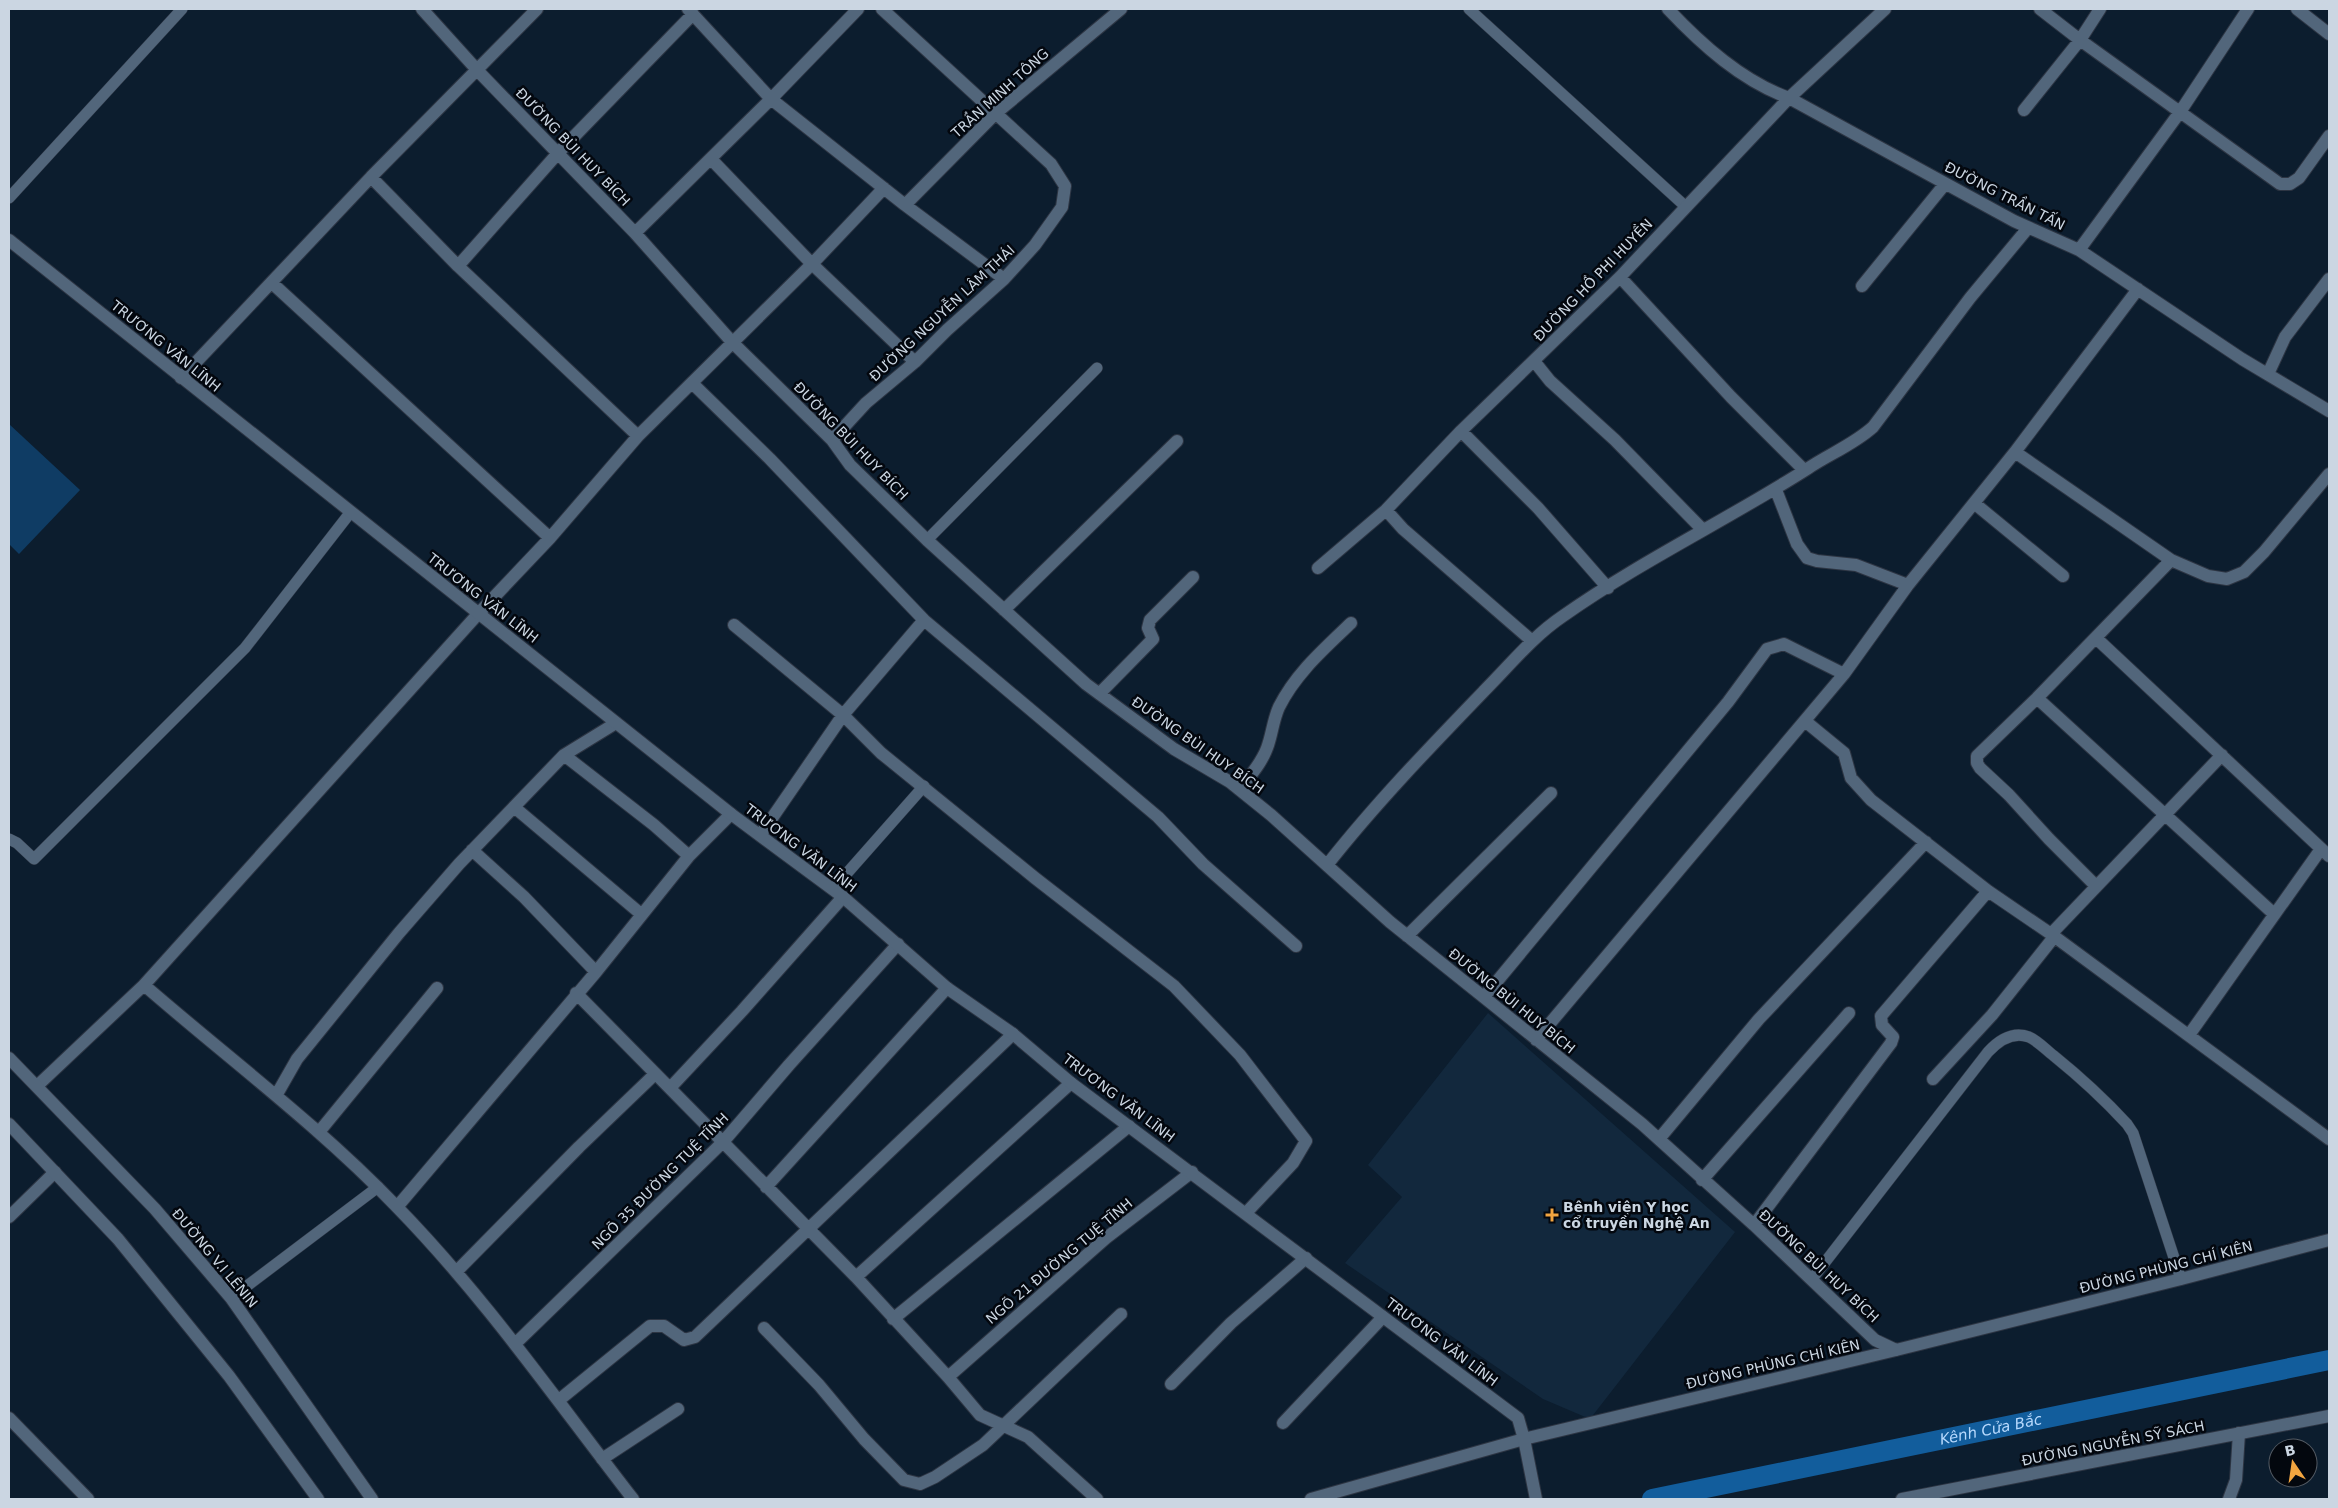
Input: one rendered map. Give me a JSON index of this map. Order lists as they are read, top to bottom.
{
  "streets": {
    "street": [
      "TRẦN MINH TÔNG",
      "ĐƯỜNG BÙI HUY BÍCH",
      "ĐƯỜNG TRẦN TẤN",
      "ĐƯỜNG HỒ PHI HUYỀN",
      "ĐƯỜNG NGUYỄN LÂM THÁI",
      "TRƯƠNG VĂN LĨNH",
      "NGÕ 35 ĐƯỜNG TUỆ TĨNH",
      "ĐƯỜNG V.I LÊNIN",
      "NGÕ 21 ĐƯỜNG TUỆ TĨNH",
      "ĐƯỜNG PHÙNG CHÍ KIÊN",
      "ĐƯỜNG NGUYỄN SỸ SÁCH"
    ]
  },
  "crossings": [
    ["TRẦN MINH TÔNG", "ĐƯỜNG NGUYỄN LÂM THÁI"],
    ["ĐƯỜNG BÙI HUY BÍCH", "ĐƯỜNG NGUYỄN LÂM THÁI"],
    ["ĐƯỜNG BÙI HUY BÍCH", "ĐƯỜNG PHÙNG CHÍ KIÊN"],
    ["ĐƯỜNG TRẦN TẤN", "ĐƯỜNG HỒ PHI HUYỀN"],
    ["TRƯƠNG VĂN LĨNH", "NGÕ 35 ĐƯỜNG TUỆ TĨNH"],
    ["TRƯƠNG VĂN LĨNH", "NGÕ 21 ĐƯỜNG TUỆ TĨNH"],
    ["TRƯƠNG VĂN LĨNH", "ĐƯỜNG PHÙNG CHÍ KIÊN"]
  ],
  "water": ["Kênh Cửa Bắc"],
  "places": {
    "health": ["Bệnh viện Y học cổ truyền Nghệ An"]
  },
  "north": "top"
}
